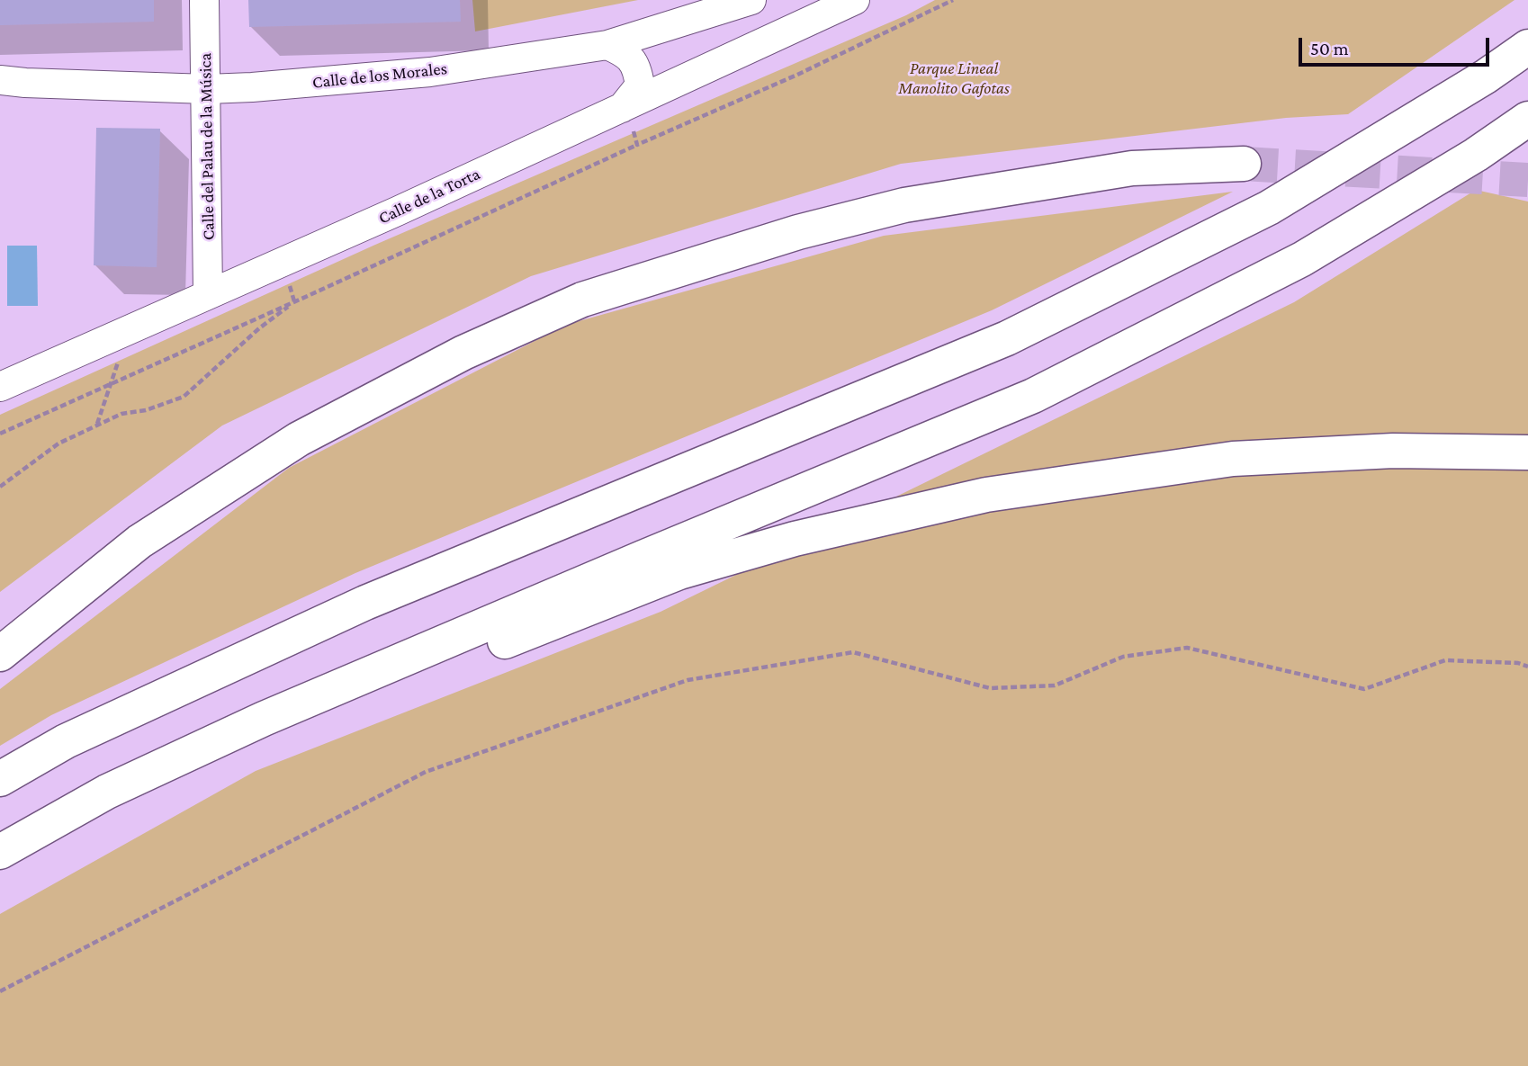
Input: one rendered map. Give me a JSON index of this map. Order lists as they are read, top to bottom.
{
  "streets": {
    "street": ["Calle de los Morales", "Calle del Palau de la Música", "Calle de la Torta"]
  },
  "crossings": [
    ["Calle de los Morales", "Calle del Palau de la Música"],
    ["Calle del Palau de la Música", "Calle de la Torta"]
  ],
  "parks": ["Parque Lineal Manolito Gafotas"],
  "scale_bar": "50 m"
}
